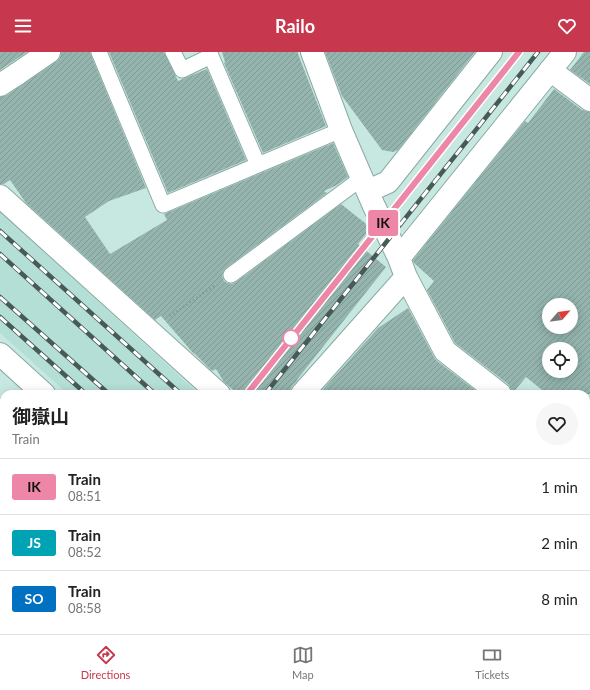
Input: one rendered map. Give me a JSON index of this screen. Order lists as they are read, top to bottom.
{
  "north": "top right",
  "page": {
    "header": "Railo",
    "on_map": "IK",
    "heading": ["御嶽山", "Train"],
    "list": [
      {
        "mark": "IK",
        "name": "Train",
        "note": "08:51",
        "value": "1 min"
      },
      {
        "mark": "JS",
        "name": "Train",
        "note": "08:52",
        "value": "2 min"
      },
      {
        "mark": "SO",
        "name": "Train",
        "note": "08:58",
        "value": "8 min"
      }
    ],
    "tabs": ["Directions", "Map", "Tickets"]
  }
}
